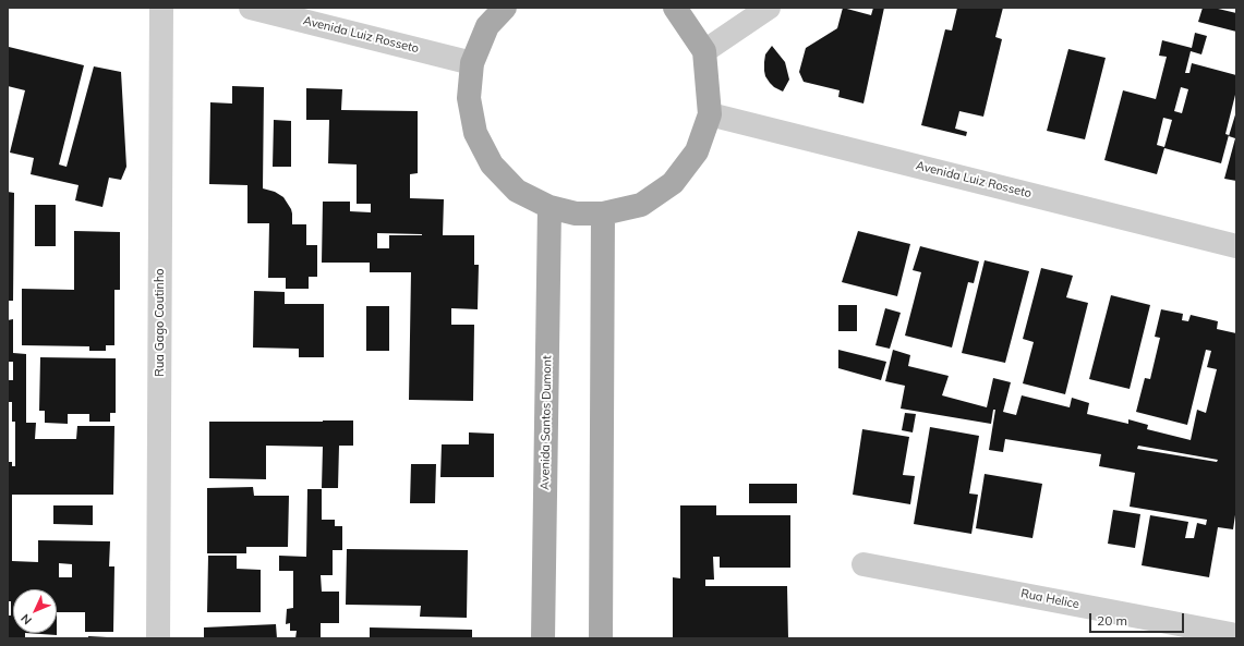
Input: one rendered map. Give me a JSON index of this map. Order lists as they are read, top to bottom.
{
  "streets": {
    "main road": ["Avenida Santos Dumont"],
    "street": ["Avenida Luiz Rosseto", "Rua Gago Coutinho", "Rua Helice"]
  },
  "scale_bar": "20 m",
  "north": "bottom left"
}
